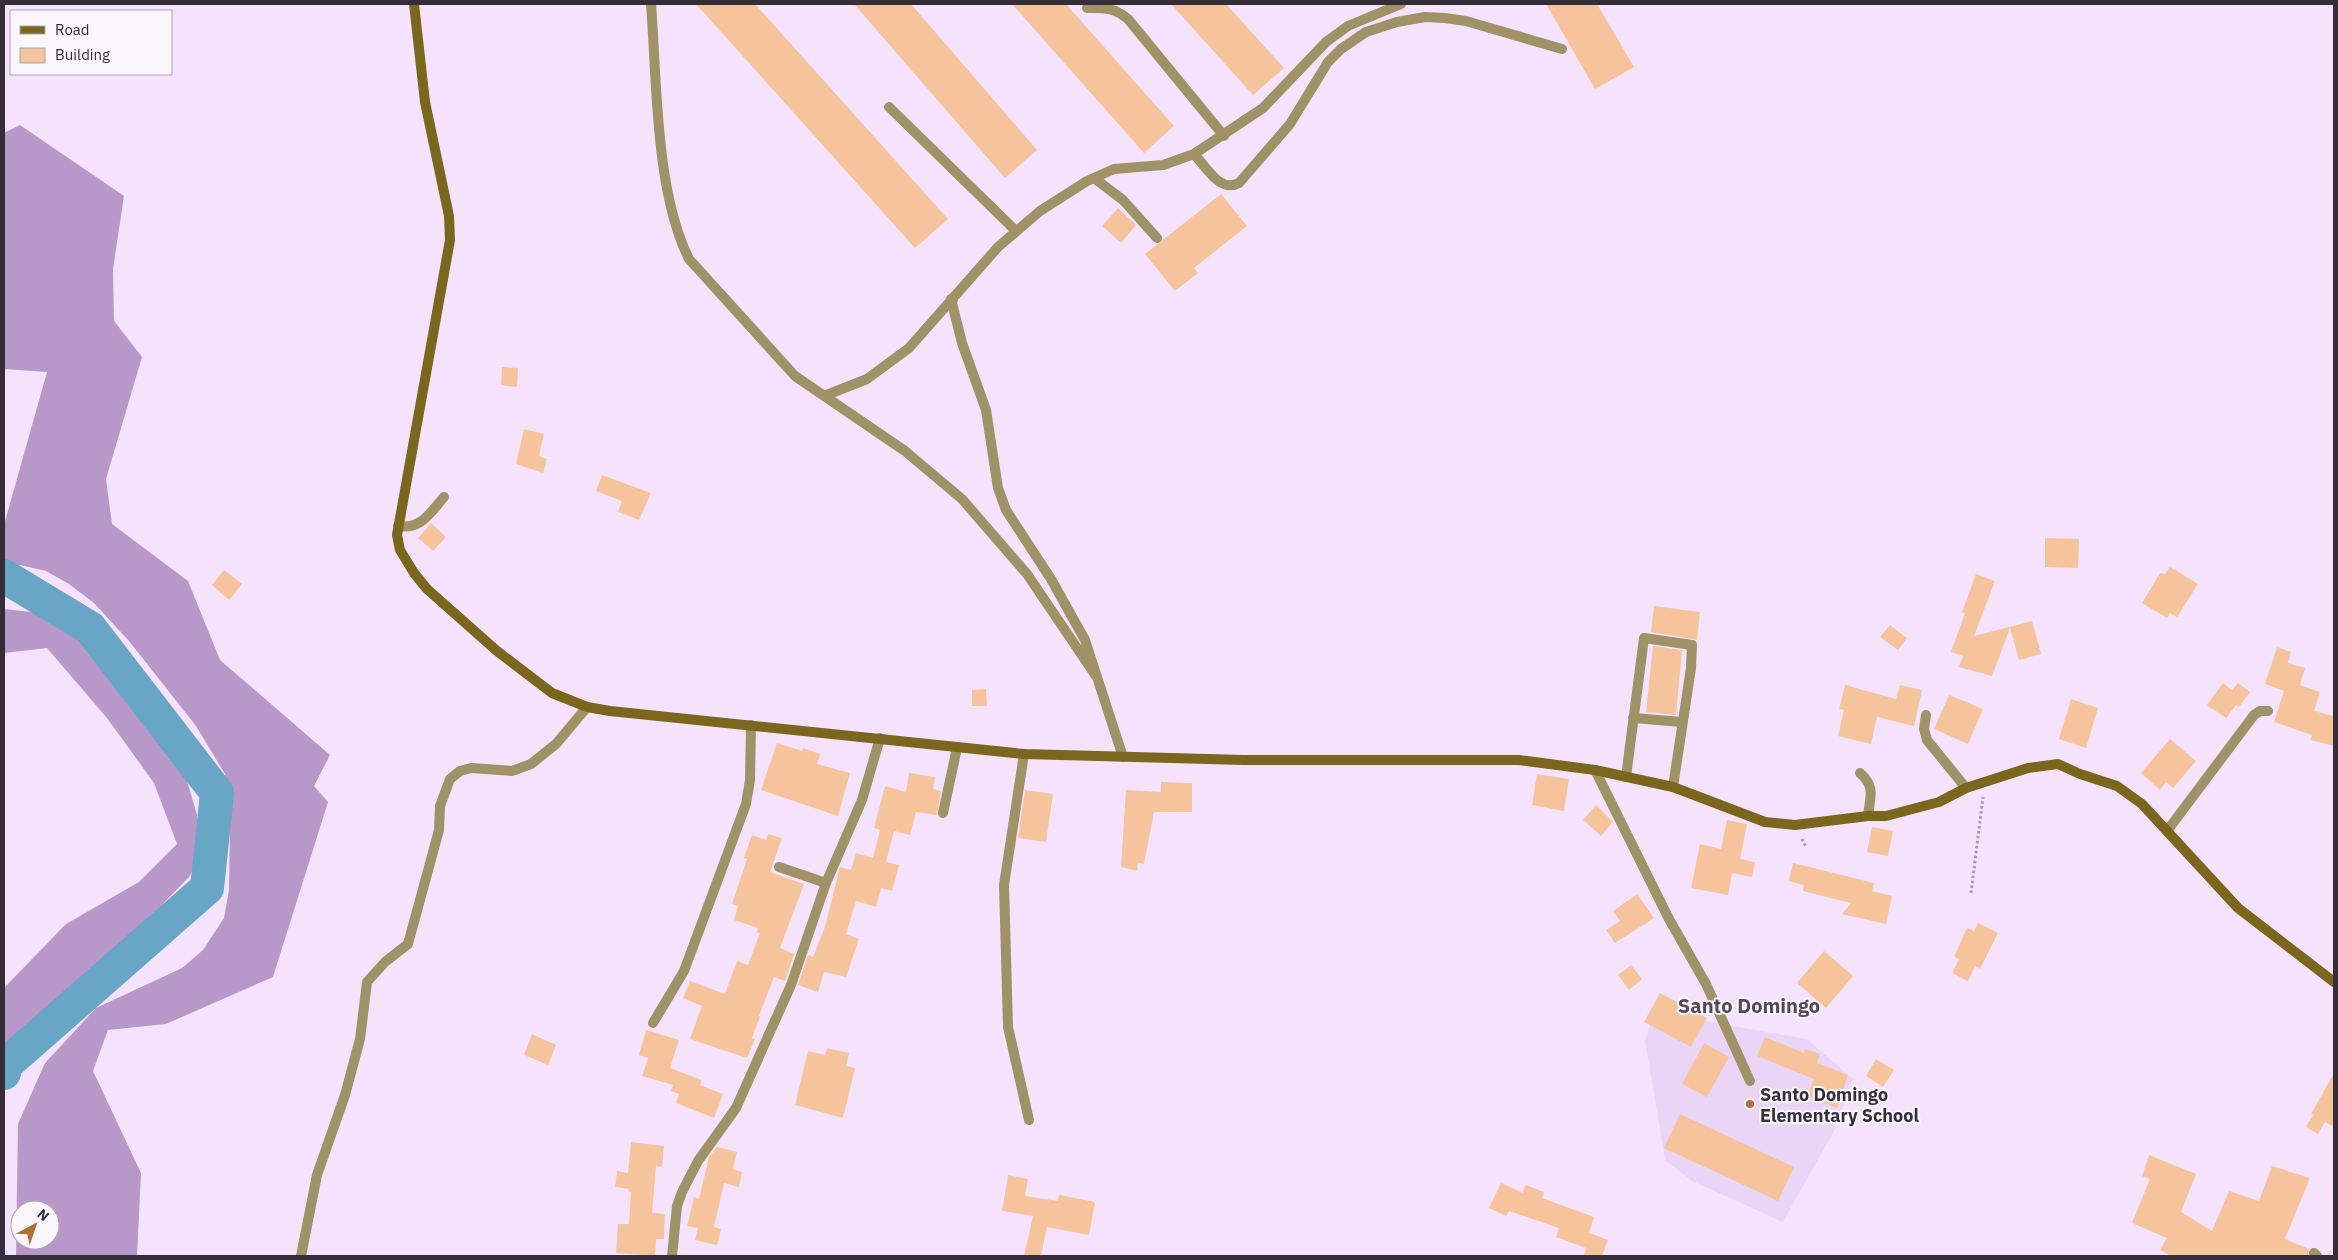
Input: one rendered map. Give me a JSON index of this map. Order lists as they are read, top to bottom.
{
  "districts": ["Santo Domingo"],
  "places": ["Santo Domingo Elementary School"],
  "legend": ["Road", "Building"],
  "north": "top right"
}
